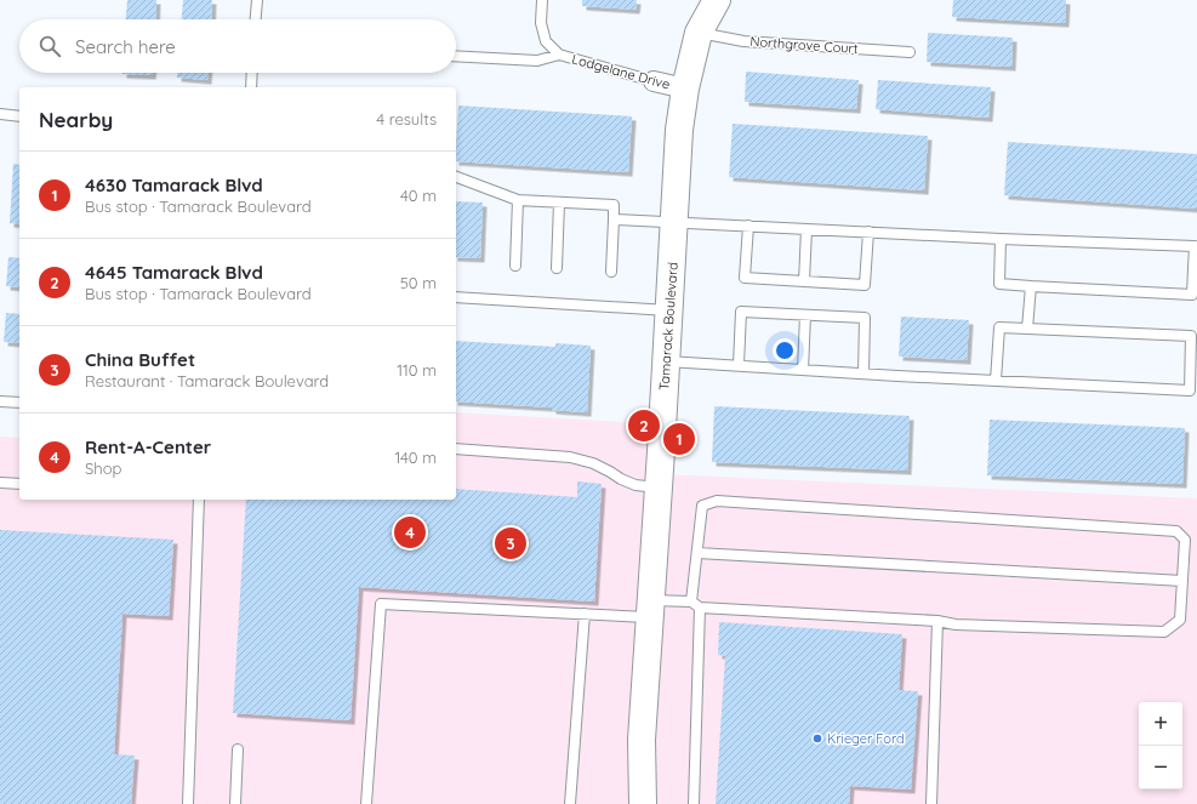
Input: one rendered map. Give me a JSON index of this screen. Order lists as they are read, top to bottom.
{
  "streets": {
    "street": ["Lodgelane Drive", "Tamarack Boulevard"],
    "lane": ["Northgrove Court"]
  },
  "crossings": [
    ["Northgrove Court", "Tamarack Boulevard"],
    ["Lodgelane Drive", "Tamarack Boulevard"]
  ],
  "places": ["Krieger Ford"],
  "page": {
    "search": "Search here",
    "heading": ["Nearby", "4 results"],
    "list": [
      {
        "mark": "1",
        "name": "4630 Tamarack Blvd",
        "note": "Bus stop · Tamarack Boulevard",
        "value": "40 m"
      },
      {
        "mark": "2",
        "name": "4645 Tamarack Blvd",
        "note": "Bus stop · Tamarack Boulevard",
        "value": "50 m"
      },
      {
        "mark": "3",
        "name": "China Buffet",
        "note": "Restaurant · Tamarack Boulevard",
        "value": "110 m"
      },
      {
        "mark": "4",
        "name": "Rent-A-Center",
        "note": "Shop",
        "value": "140 m"
      }
    ],
    "pins": [
      "2",
      "1",
      "4",
      "3"
    ],
    "map_buttons": ["+", "−"]
  }
}
